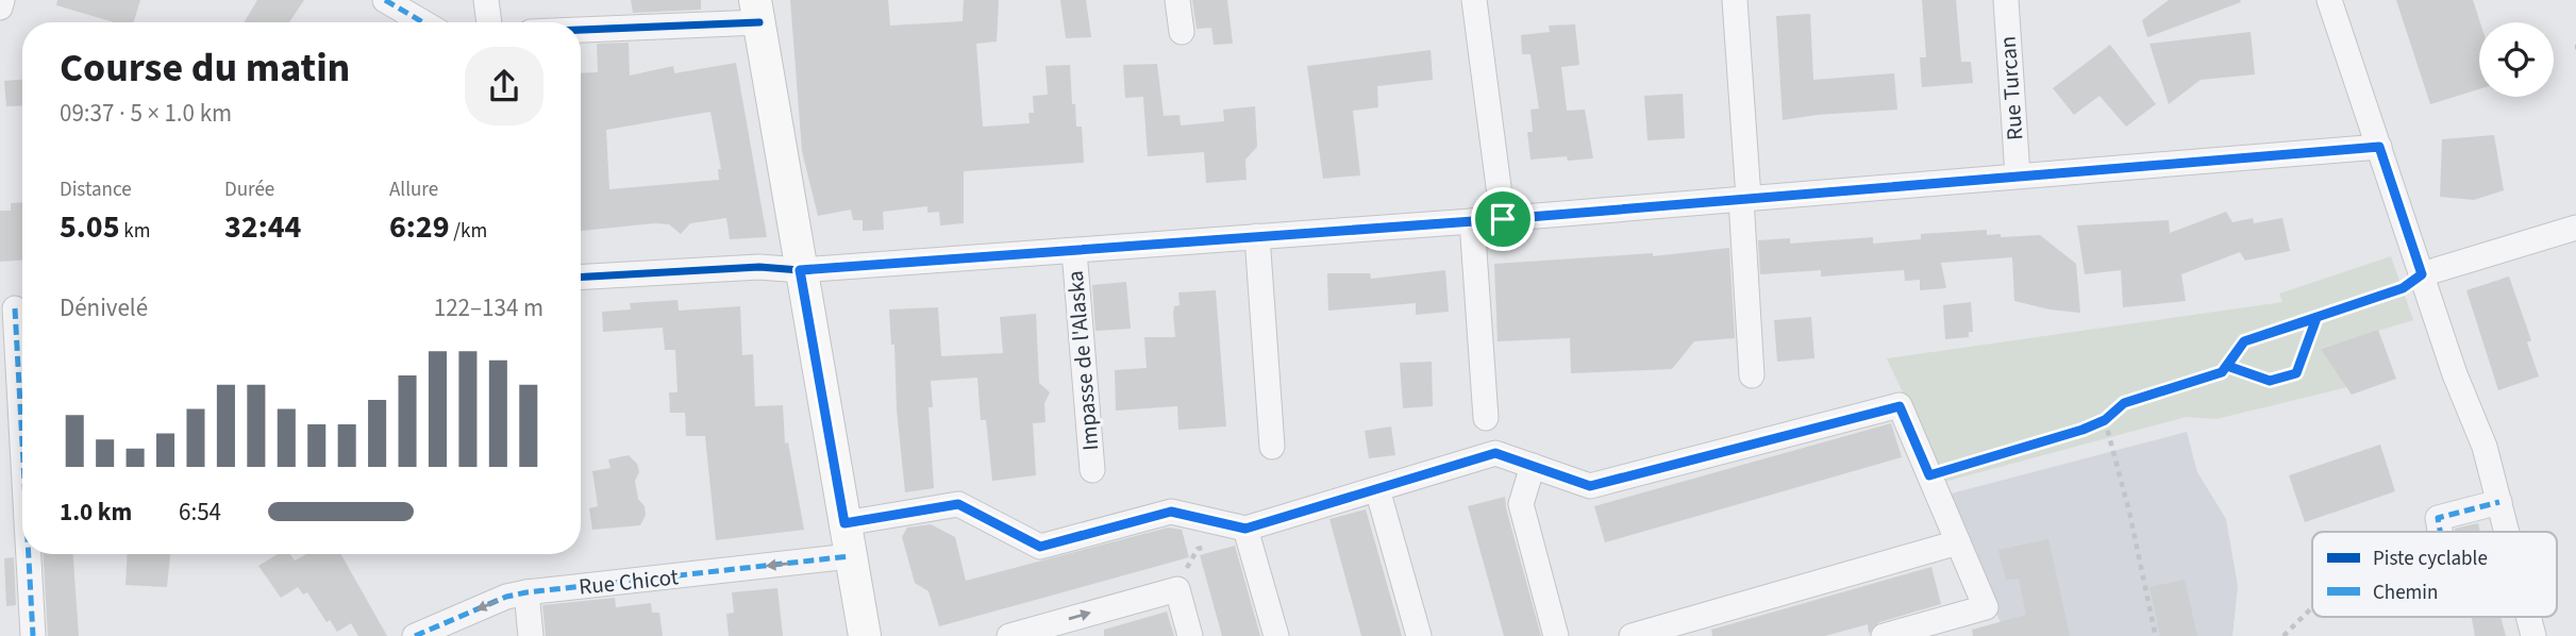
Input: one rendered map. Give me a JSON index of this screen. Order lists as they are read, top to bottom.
{
  "streets": {
    "street": ["Rue Turcan", "Impasse de l'Alaska", "Rue Chicot"]
  },
  "one_way": ["Rue Chicot"],
  "legend": ["Piste cyclable", "Chemin"],
  "page": {
    "heading": ["Course du matin", "09:37 · 5 × 1.0 km"],
    "stats": [
      ["Distance", "5.05 km"],
      ["Durée", "32:44"],
      ["Allure", "6:29 /km"]
    ],
    "chart": ["Dénivelé", "122–134 m"],
    "list": [
      {
        "name": "1.0 km",
        "note": "6:54"
      }
    ]
  }
}
